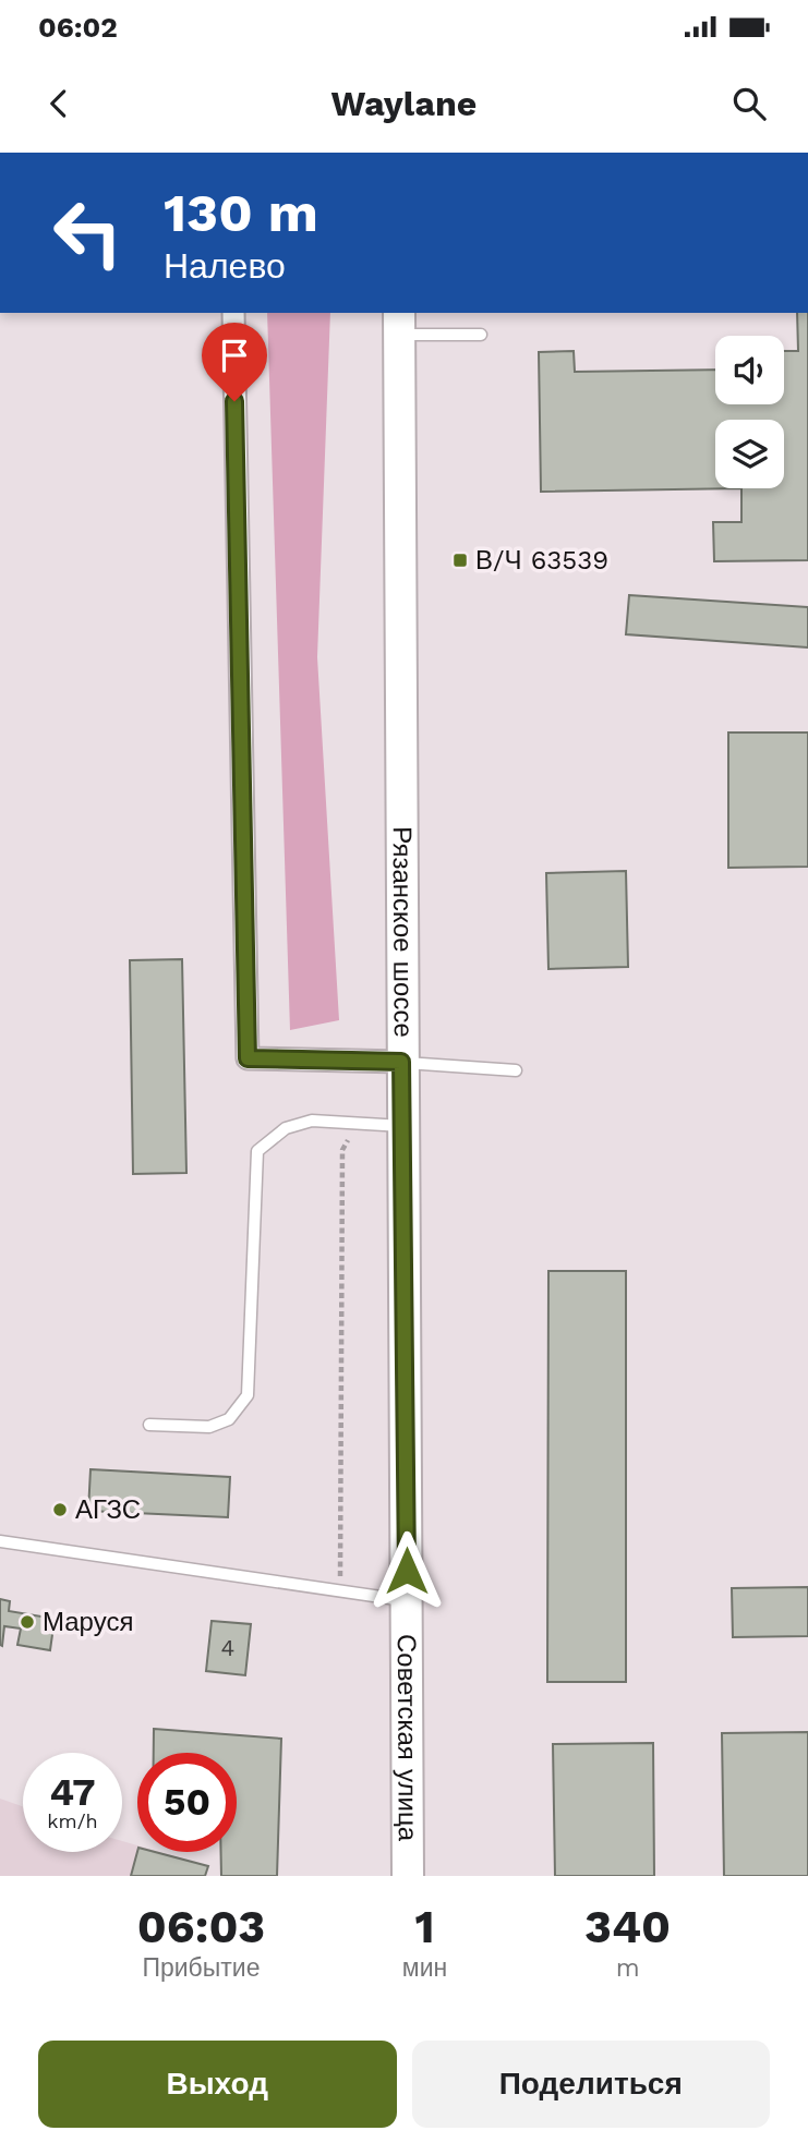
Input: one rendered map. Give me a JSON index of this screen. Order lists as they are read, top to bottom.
{
  "streets": {
    "main road": ["Рязанское шоссе", "Советская улица"]
  },
  "crossings": [
    ["Рязанское шоссе", "Советская улица"]
  ],
  "places": {
    "transit": ["В/Ч 63539"],
    "other": ["АГЗС", "Маруся"]
  },
  "house_numbers": ["4"],
  "page": {
    "status": "06:02",
    "header": "Waylane",
    "turn": ["130 m", "Налево"],
    "speed": "47 km/h",
    "limit": "50",
    "eta": [
      "06:03",
      "Прибытие",
      "1",
      "мин",
      "340",
      "m"
    ],
    "buttons": ["Выход", "Поделиться"]
  }
}
